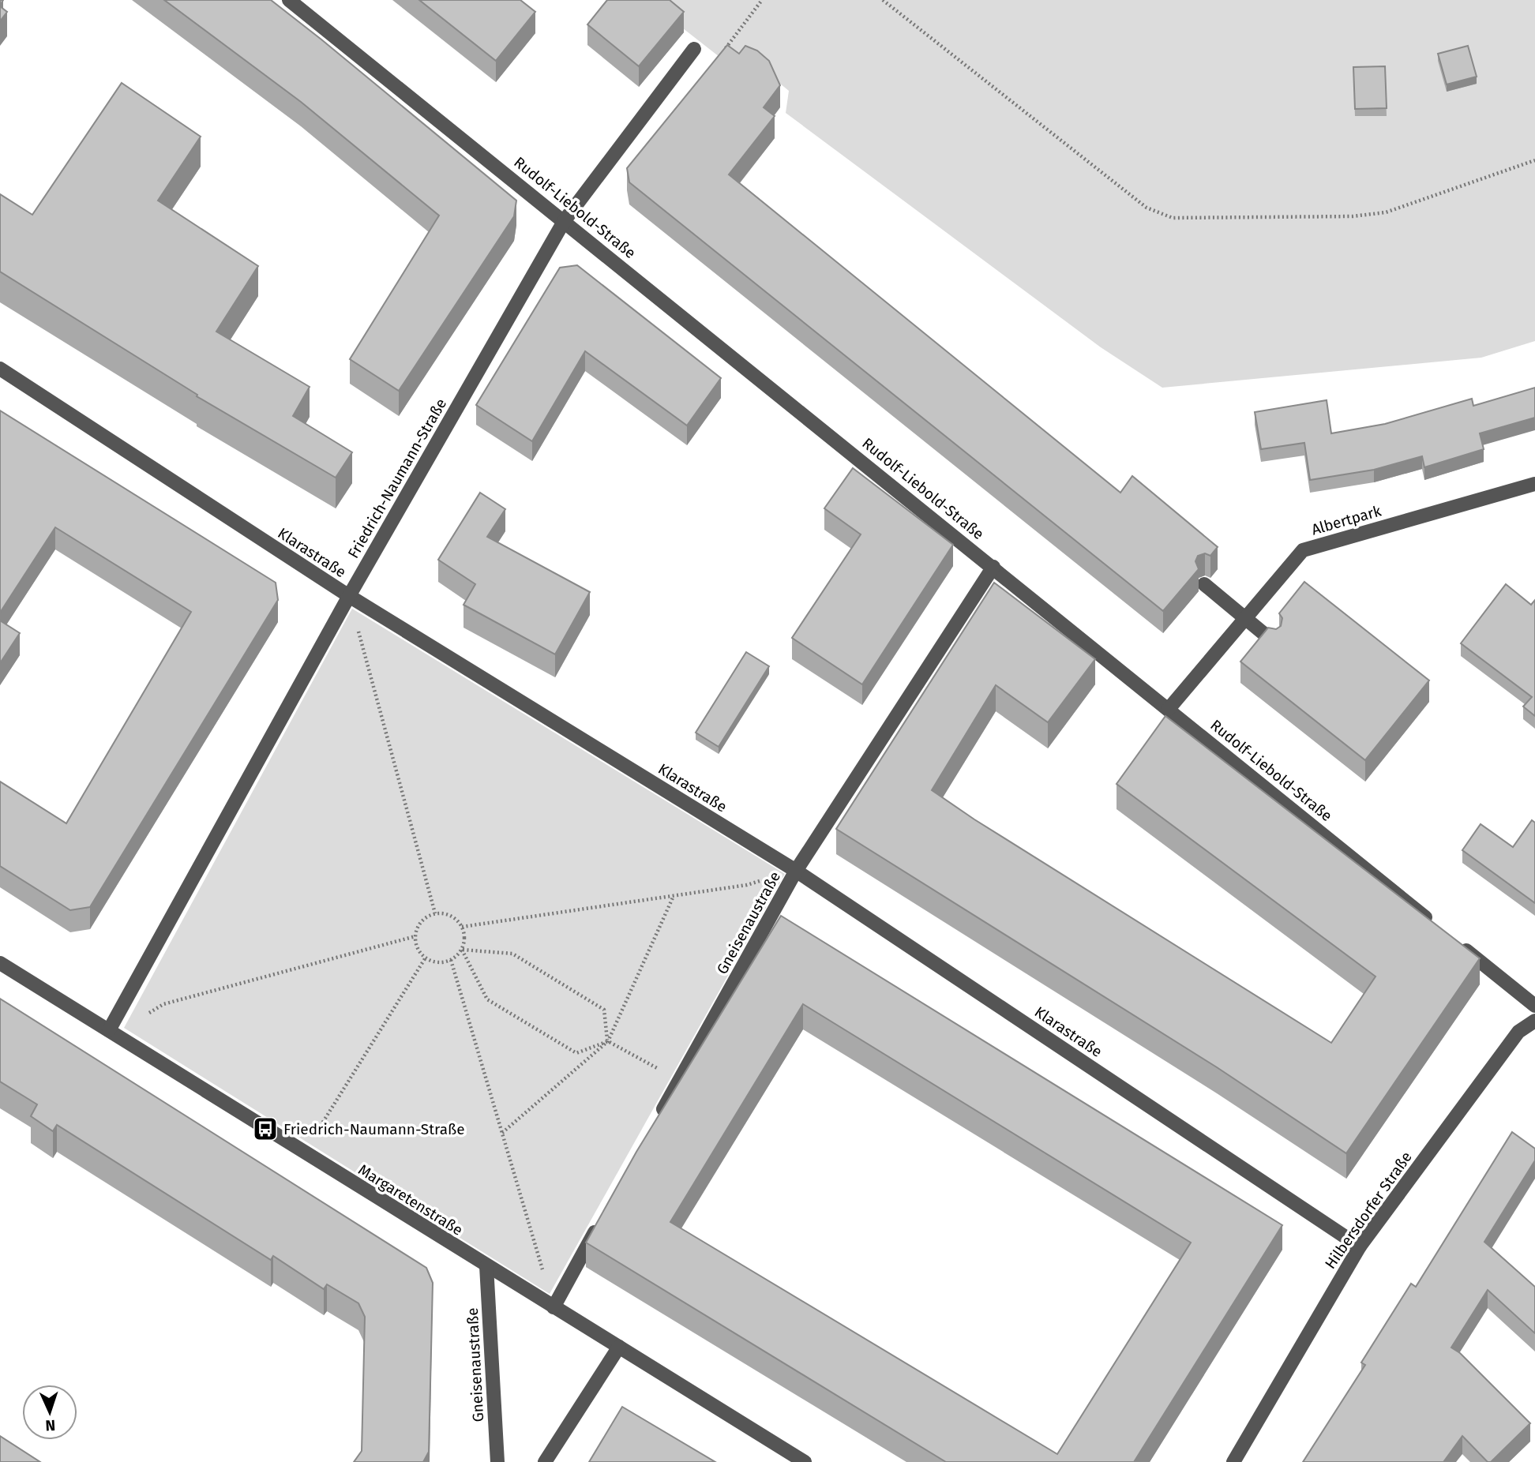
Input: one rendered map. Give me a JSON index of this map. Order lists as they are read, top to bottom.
{
  "streets": {
    "street": [
      "Rudolf-Liebold-Straße",
      "Friedrich-Naumann-Straße",
      "Albertpark",
      "Klarastraße",
      "Gneisenaustraße",
      "Margaretenstraße",
      "Hilbersdorfer Straße"
    ]
  },
  "crossings": [
    ["Rudolf-Liebold-Straße", "Friedrich-Naumann-Straße"],
    ["Rudolf-Liebold-Straße", "Albertpark"],
    ["Rudolf-Liebold-Straße", "Gneisenaustraße"],
    ["Friedrich-Naumann-Straße", "Klarastraße"],
    ["Friedrich-Naumann-Straße", "Margaretenstraße"],
    ["Klarastraße", "Gneisenaustraße"],
    ["Klarastraße", "Hilbersdorfer Straße"],
    ["Gneisenaustraße", "Margaretenstraße"]
  ],
  "places": {
    "bus stop": ["Friedrich-Naumann-Straße"]
  },
  "north": "bottom"
}
